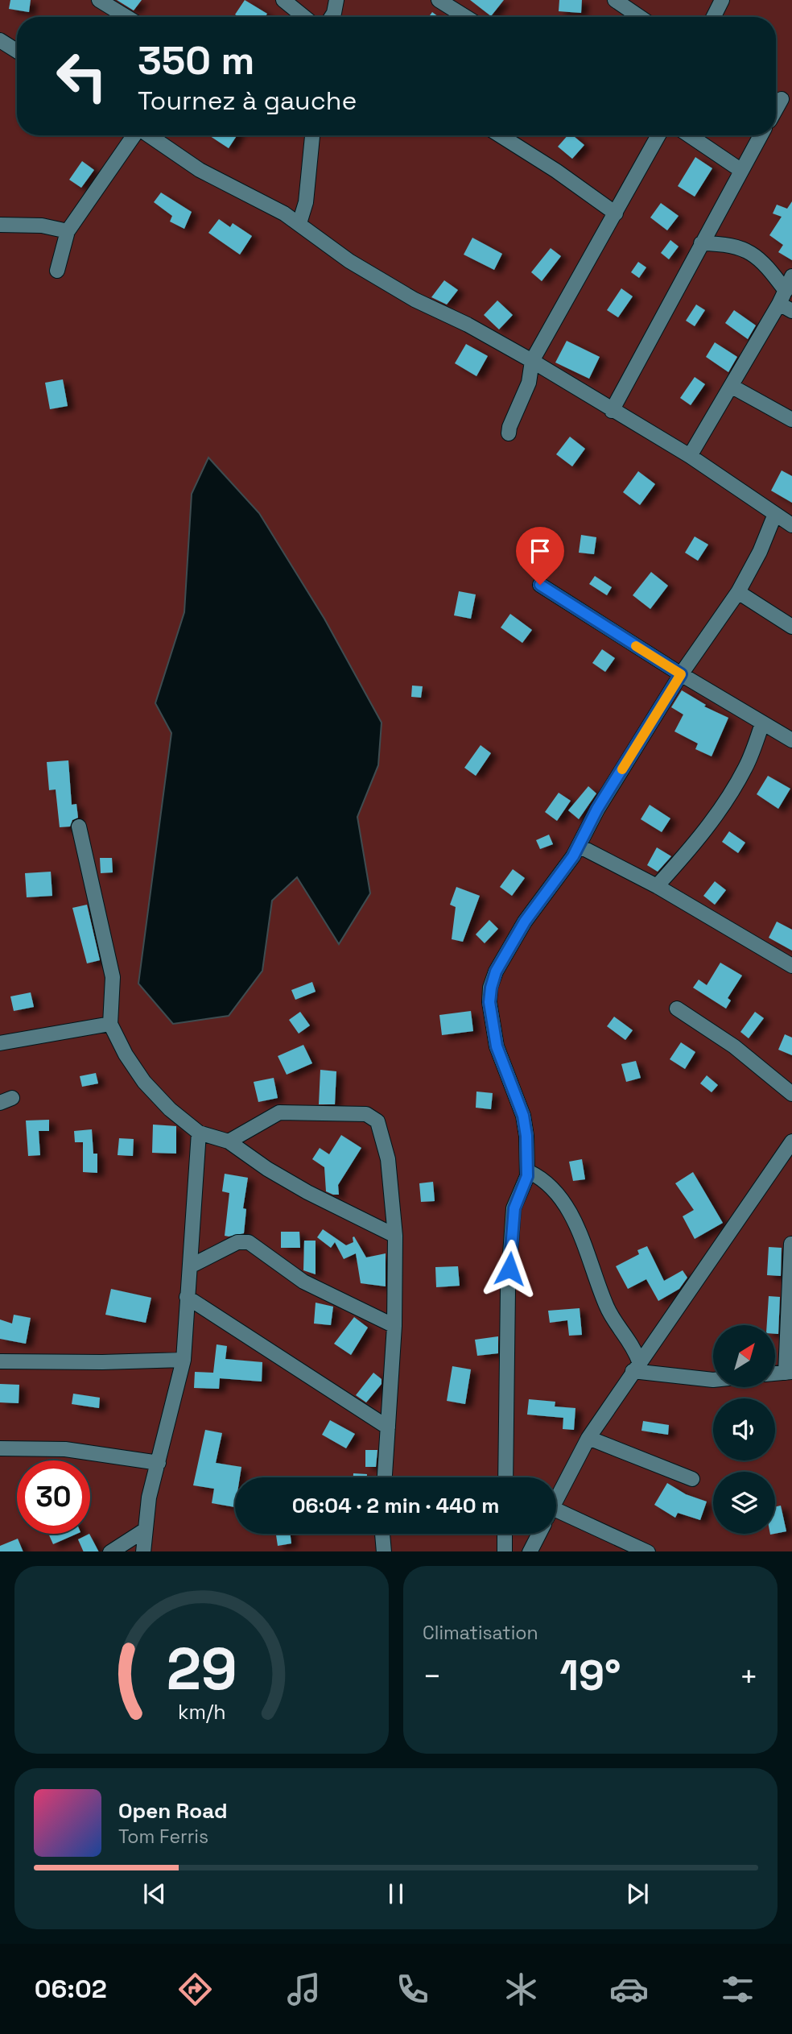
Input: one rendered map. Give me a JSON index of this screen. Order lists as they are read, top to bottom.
{
  "north": "top right",
  "page": {
    "turn": ["350 m", "Tournez à gauche"],
    "limit": "30",
    "trip": "06:04 · 2 min · 440 m",
    "tile": "Climatisation",
    "heat": ["−", "19°", "+"],
    "song": ["Open Road", "Tom Ferris"],
    "tabs": "06:02",
    "gauge": ["29", "km/h"]
  }
}
